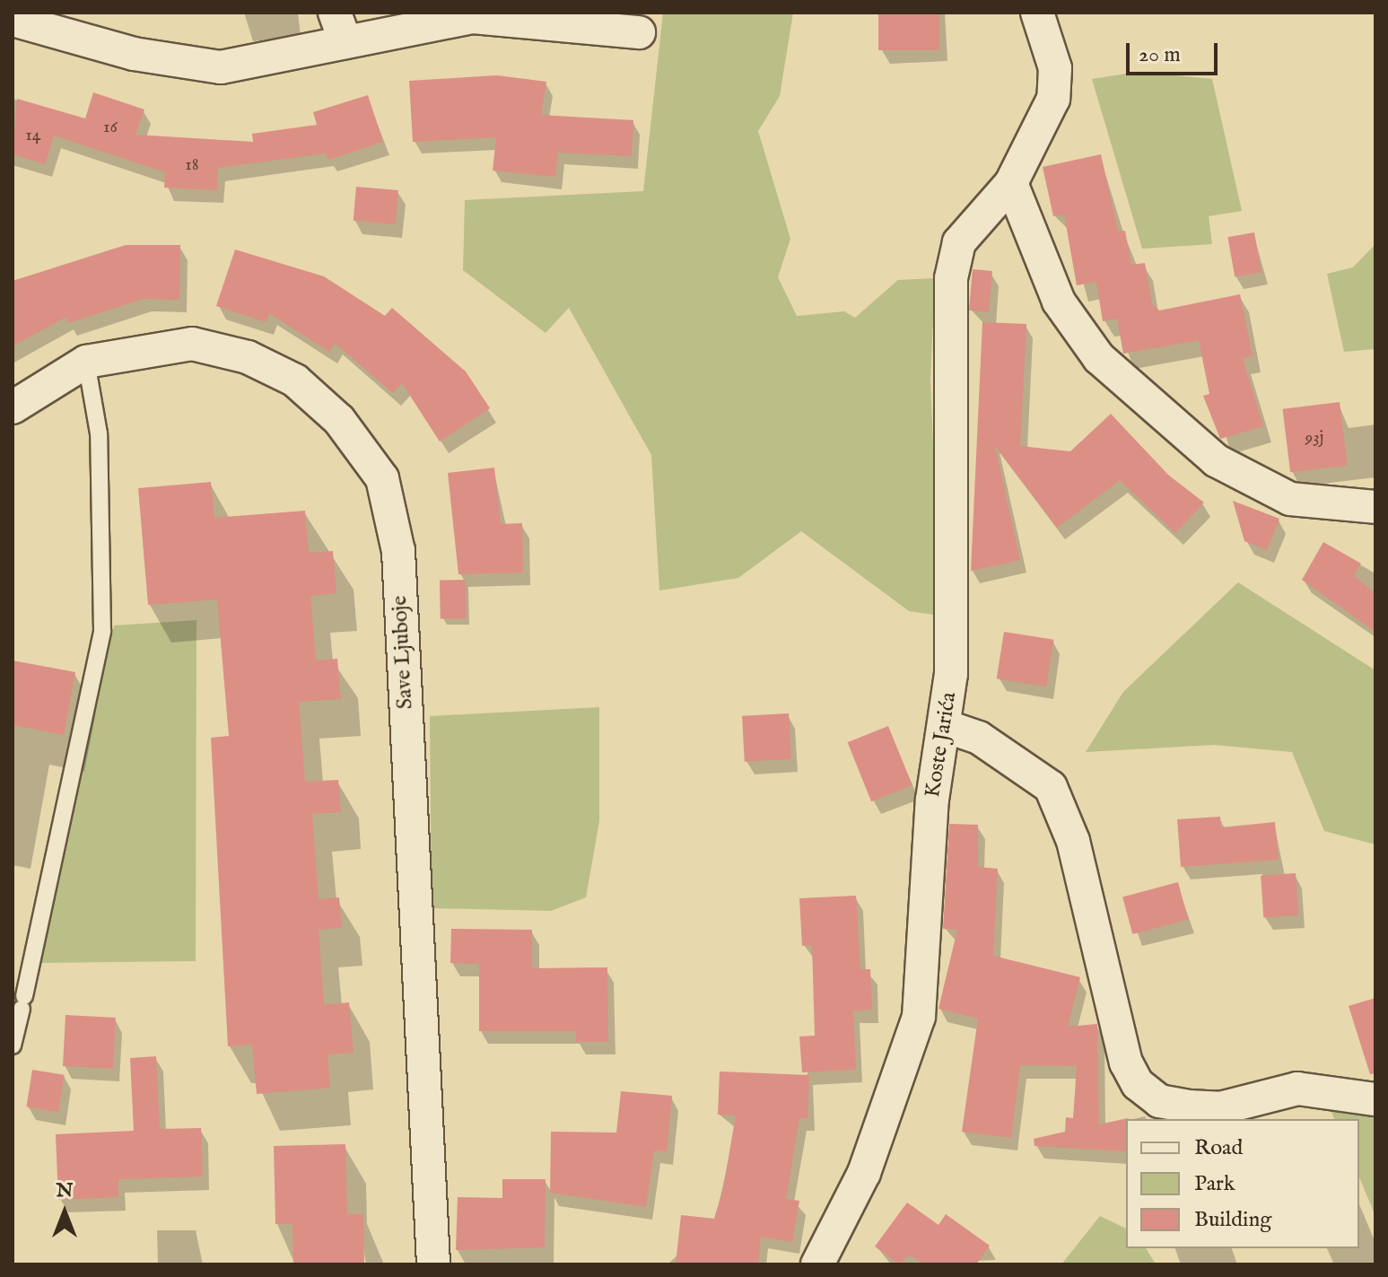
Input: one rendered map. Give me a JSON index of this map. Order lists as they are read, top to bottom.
{
  "streets": {
    "street": ["Save Ljuboje", "Koste Jarića"]
  },
  "house_numbers": [
    "16",
    "14",
    "18",
    "93j"
  ],
  "legend": ["Road", "Park", "Building"],
  "scale_bar": "20 m",
  "north": "top"
}
